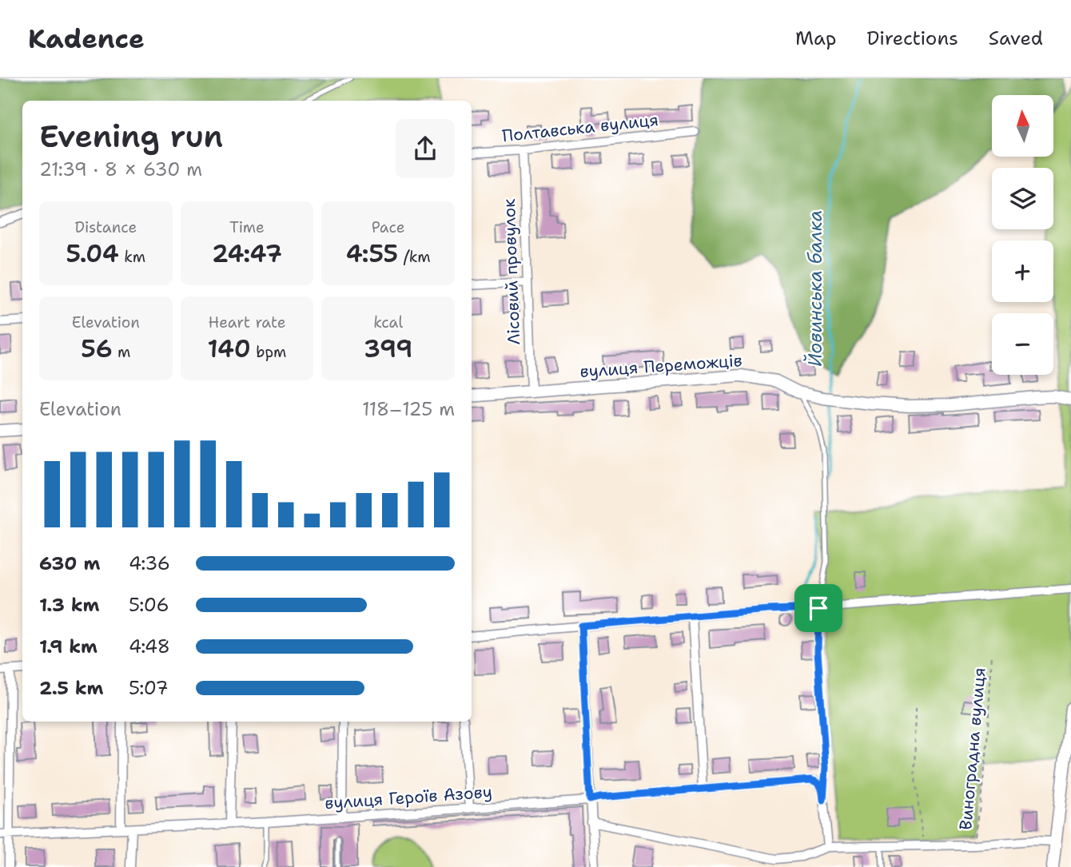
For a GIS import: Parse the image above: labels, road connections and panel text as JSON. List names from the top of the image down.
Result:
{
  "streets": {
    "street": [
      "Полтавська вулиця",
      "Лісовий провулок",
      "вулиця Переможців",
      "вулиця Героїв Азову"
    ],
    "path": ["Виноградна вулиця"]
  },
  "crossings": [
    ["Полтавська вулиця", "Лісовий провулок"],
    ["Лісовий провулок", "вулиця Переможців"]
  ],
  "water": ["Йовинська балка"],
  "north": "top",
  "page": {
    "header": "Kadence",
    "nav": ["Map", "Directions", "Saved"],
    "map_buttons": ["+", "−"],
    "heading": ["Evening run", "21:39 · 8 × 630 m"],
    "stats": [
      ["Distance", "5.04 km"],
      ["Time", "24:47"],
      ["Pace", "4:55 /km"],
      ["Elevation", "56 m"],
      ["Heart rate", "140 bpm"],
      ["kcal", "399"]
    ],
    "chart": ["Elevation", "118–125 m"],
    "list": [
      {
        "name": "630 m",
        "note": "4:36"
      },
      {
        "name": "1.3 km",
        "note": "5:06"
      },
      {
        "name": "1.9 km",
        "note": "4:48"
      },
      {
        "name": "2.5 km",
        "note": "5:07"
      }
    ]
  }
}
